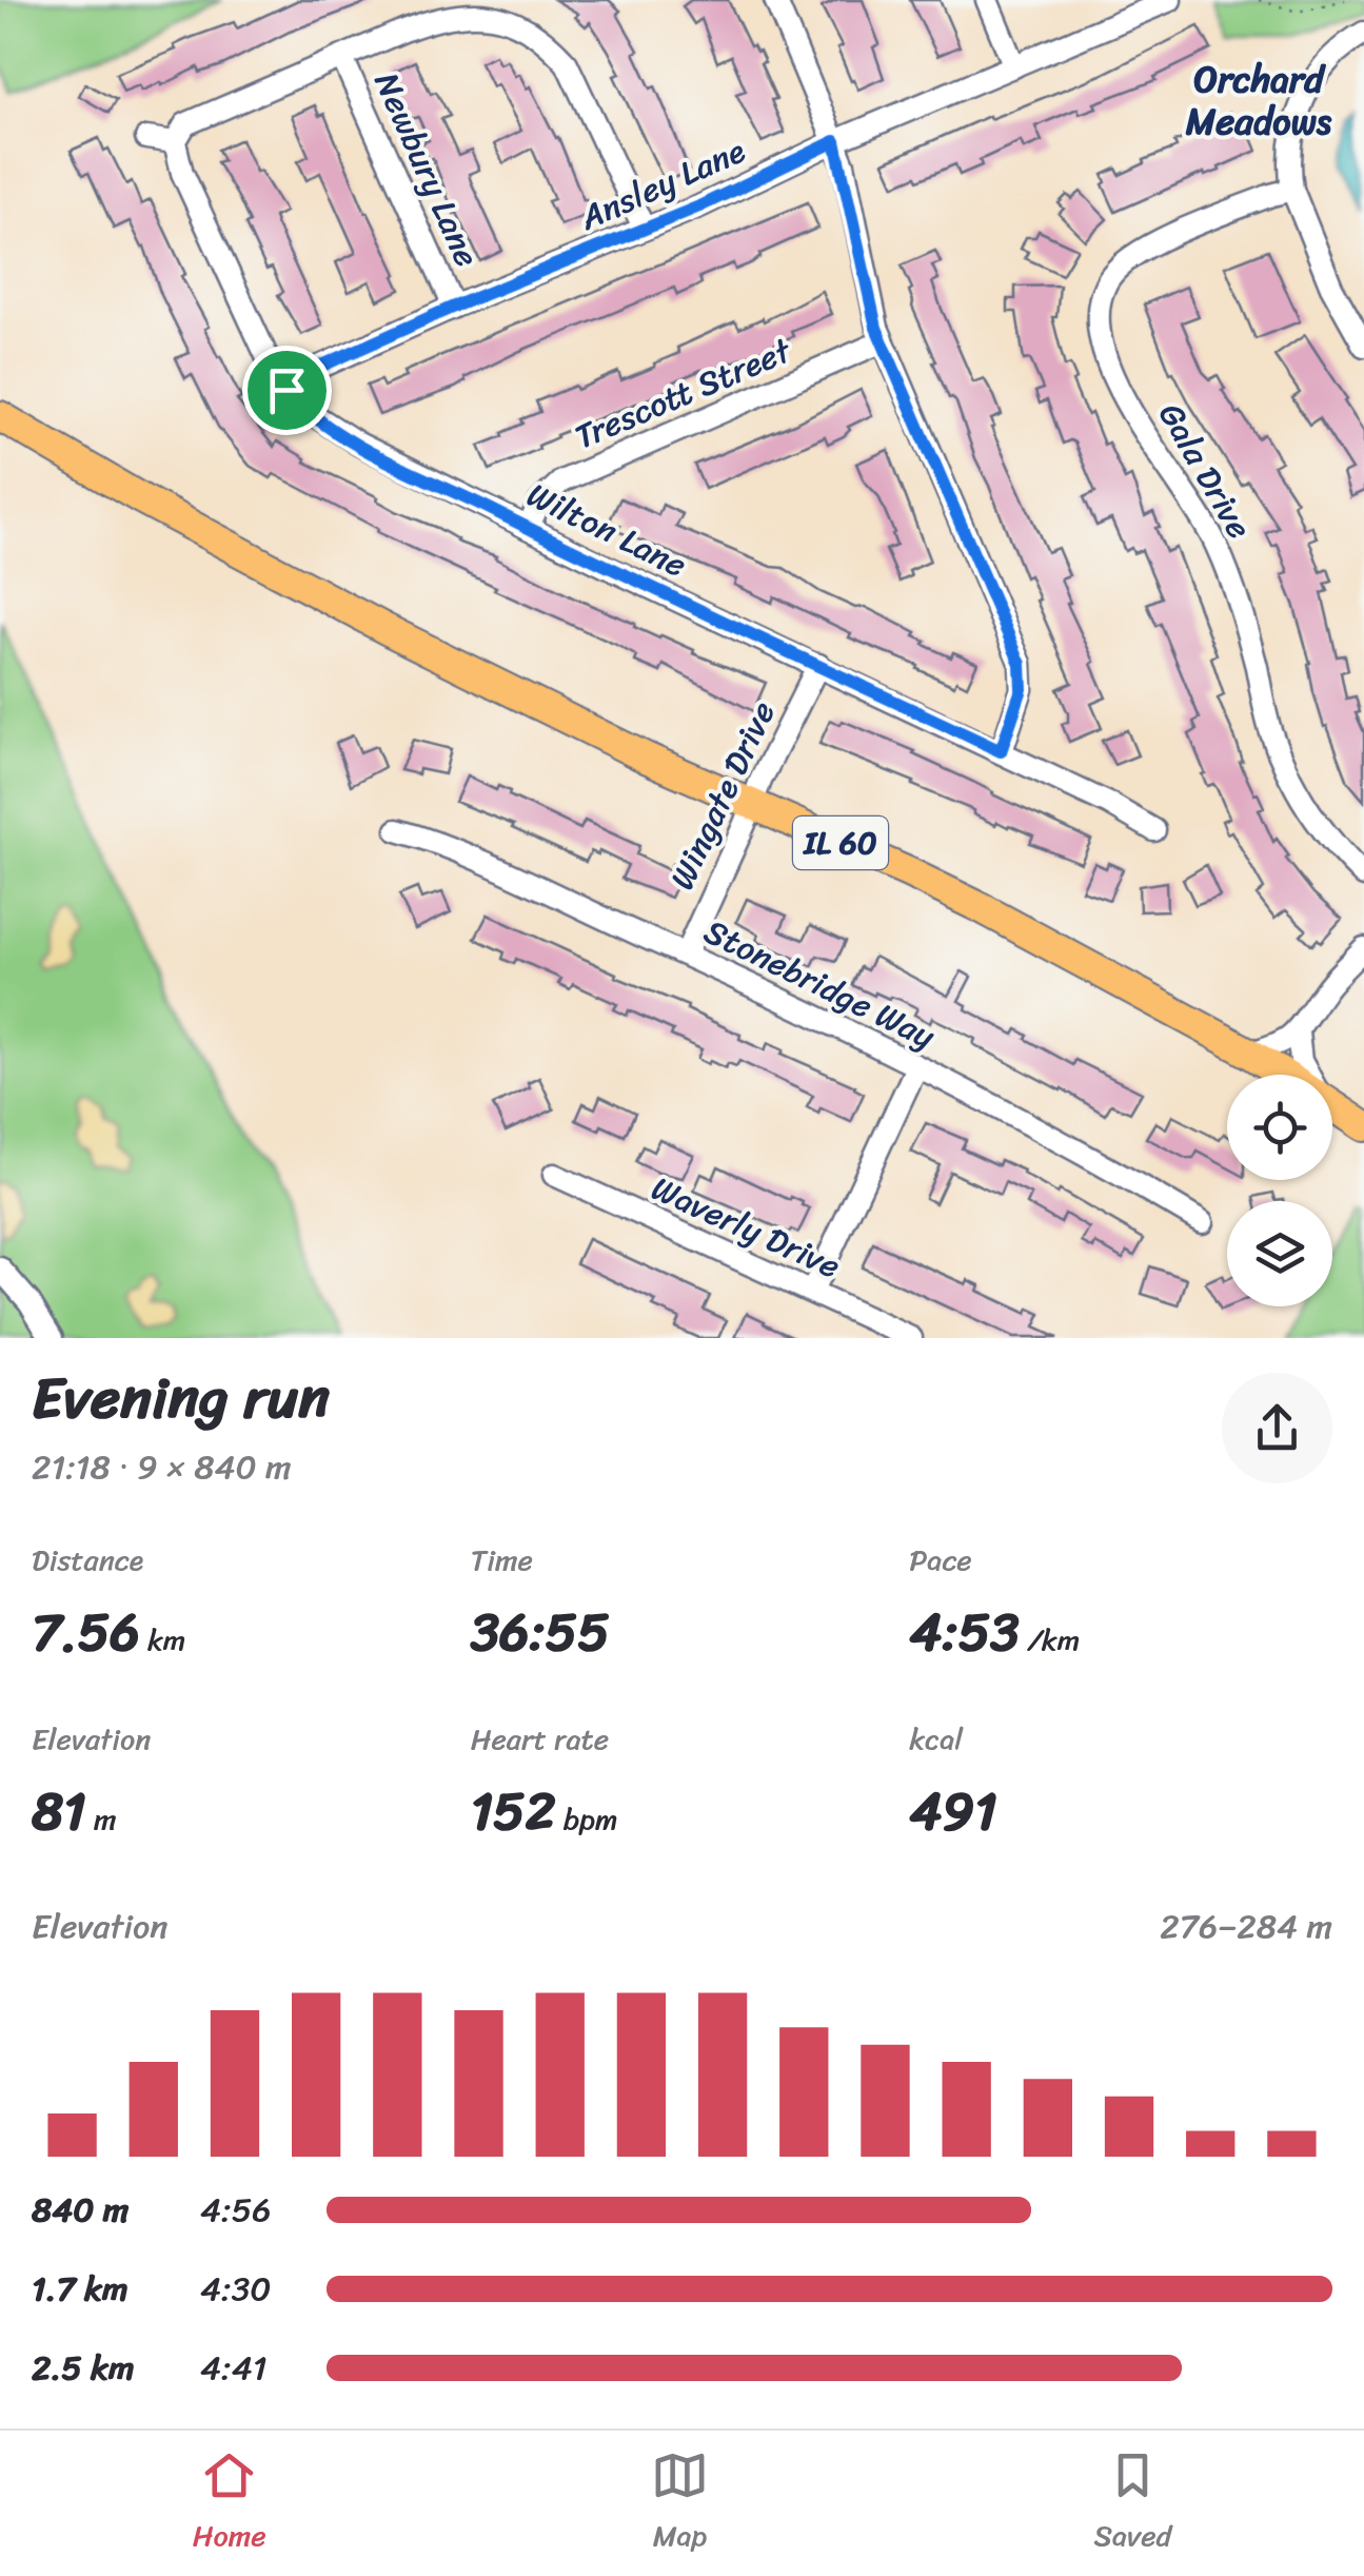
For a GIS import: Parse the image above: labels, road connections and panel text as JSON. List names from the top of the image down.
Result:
{
  "streets": {
    "main road": ["IL 60"],
    "street": [
      "Newbury Lane",
      "Ansley Lane",
      "Trescott Street",
      "Gala Drive",
      "Wilton Lane",
      "Wingate Drive",
      "Stonebridge Way",
      "Waverly Drive"
    ]
  },
  "crossings": [
    ["Newbury Lane", "Ansley Lane"],
    ["Ansley Lane", "Wilton Lane"],
    ["Trescott Street", "Wilton Lane"],
    ["Wilton Lane", "Wingate Drive"],
    ["Wingate Drive", "IL 60"],
    ["Wingate Drive", "Stonebridge Way"]
  ],
  "districts": ["Orchard Meadows"],
  "page": {
    "heading": ["Evening run", "21:18 · 9 × 840 m"],
    "stats": [
      ["Distance", "7.56 km"],
      ["Time", "36:55"],
      ["Pace", "4:53 /km"],
      ["Elevation", "81 m"],
      ["Heart rate", "152 bpm"],
      ["kcal", "491"]
    ],
    "chart": ["Elevation", "276–284 m"],
    "list": [
      {
        "name": "840 m",
        "note": "4:56"
      },
      {
        "name": "1.7 km",
        "note": "4:30"
      },
      {
        "name": "2.5 km",
        "note": "4:41"
      }
    ],
    "tabs": ["Home", "Map", "Saved"]
  }
}
